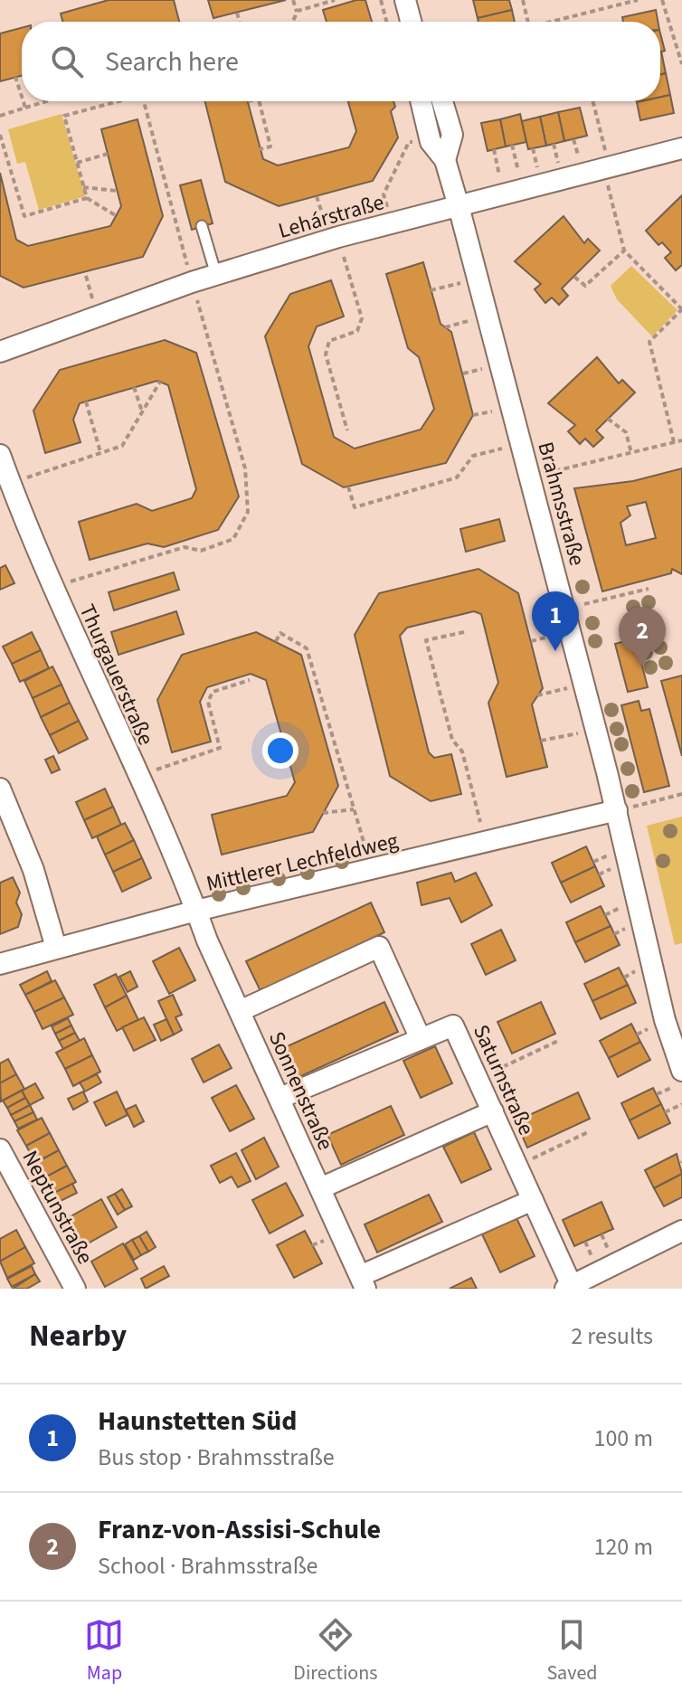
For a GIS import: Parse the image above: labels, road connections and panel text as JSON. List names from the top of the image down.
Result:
{
  "streets": {
    "street": [
      "Lehárstraße",
      "Brahmsstraße",
      "Thurgauerstraße",
      "Mittlerer Lechfeldweg",
      "Saturnstraße",
      "Sonnenstraße",
      "Neptunstraße"
    ]
  },
  "crossings": [
    ["Lehárstraße", "Brahmsstraße"],
    ["Brahmsstraße", "Mittlerer Lechfeldweg"],
    ["Thurgauerstraße", "Mittlerer Lechfeldweg"],
    ["Thurgauerstraße", "Sonnenstraße"],
    ["Mittlerer Lechfeldweg", "Sonnenstraße"],
    ["Saturnstraße", "Sonnenstraße"]
  ],
  "page": {
    "search": "Search here",
    "pins": ["1", "2"],
    "heading": ["Nearby", "2 results"],
    "list": [
      {
        "mark": "1",
        "name": "Haunstetten Süd",
        "note": "Bus stop · Brahmsstraße",
        "value": "100 m"
      },
      {
        "mark": "2",
        "name": "Franz-von-Assisi-Schule",
        "note": "School · Brahmsstraße",
        "value": "120 m"
      }
    ],
    "nav": ["Map", "Directions", "Saved"]
  }
}
